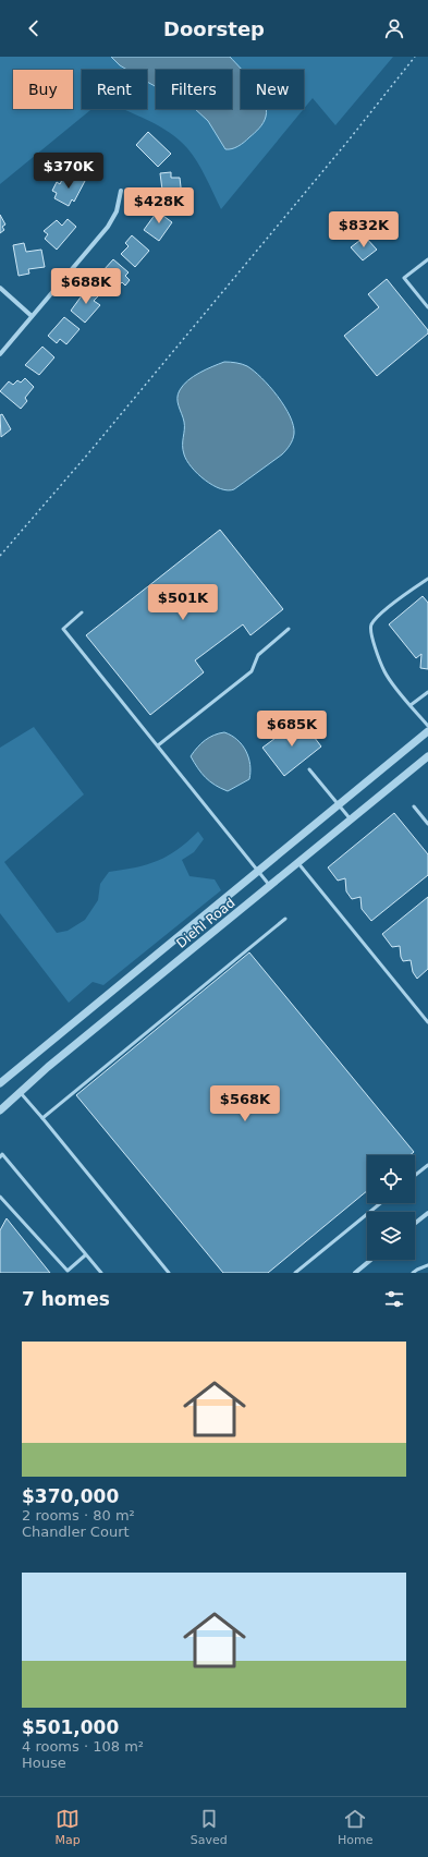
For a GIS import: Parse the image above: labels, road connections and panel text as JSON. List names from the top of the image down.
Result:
{
  "streets": {
    "street": ["Diehl Road"]
  },
  "page": {
    "header": "Doorstep",
    "chip": [
      "Buy",
      "Rent",
      "Filters",
      "New"
    ],
    "price": [
      "$370K",
      "$428K",
      "$832K",
      "$688K",
      "$501K",
      "$685K",
      "$568K"
    ],
    "heading": "7 homes",
    "list": [
      {
        "name": "$370,000",
        "note": "2 rooms · 80 m² · Chandler Court"
      },
      {
        "name": "$501,000",
        "note": "4 rooms · 108 m² · House"
      }
    ],
    "tabs": ["Map", "Saved", "Home"]
  }
}
